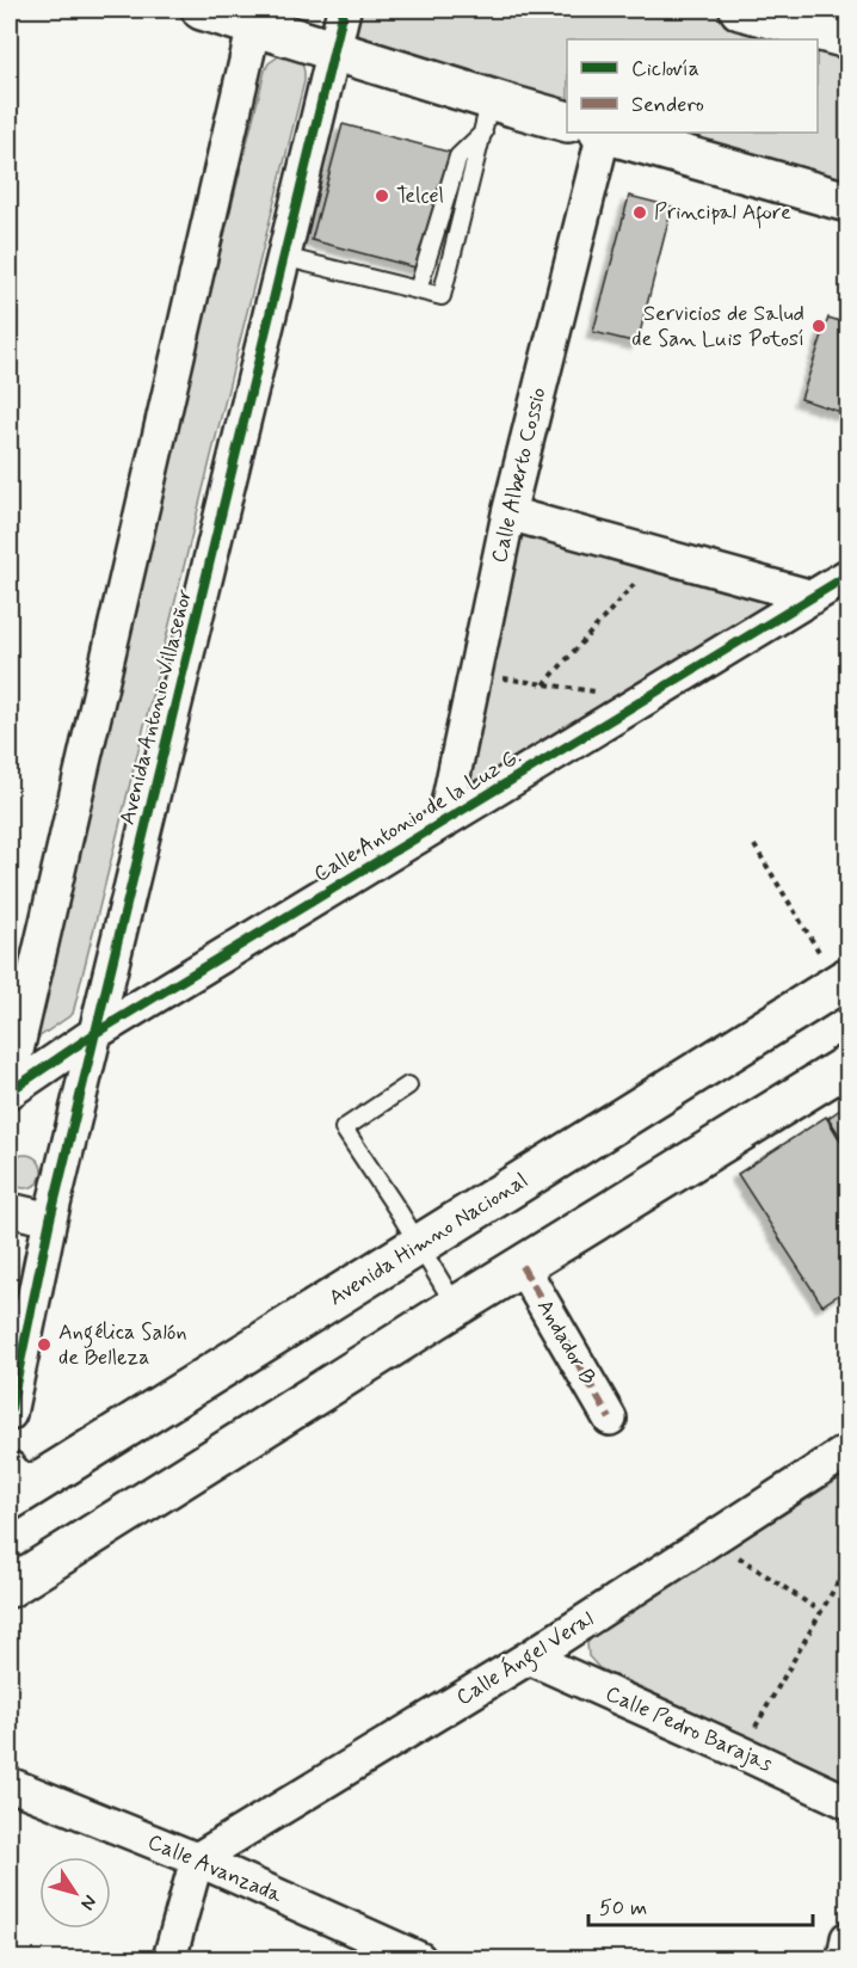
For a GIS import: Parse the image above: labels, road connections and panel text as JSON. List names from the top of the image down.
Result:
{
  "streets": {
    "main road": ["Avenida Himno Nacional"],
    "street": [
      "Calle Alberto Cossio",
      "Avenida Antonio Villaseñor",
      "Calle Antonio de la Luz G.",
      "Andador B",
      "Calle Ángel Veral",
      "Calle Pedro Barajas",
      "Calle Avanzada"
    ]
  },
  "crossings": [
    ["Calle Alberto Cossio", "Calle Antonio de la Luz G."],
    ["Avenida Antonio Villaseñor", "Calle Antonio de la Luz G."],
    ["Calle Ángel Veral", "Calle Pedro Barajas"],
    ["Calle Ángel Veral", "Calle Avanzada"]
  ],
  "places": [
    "Telcel",
    "Principal Afore",
    "Servicios de Salud de San Luis Potosí",
    "Angélica Salón de Belleza"
  ],
  "legend": ["Ciclovía", "Sendero"],
  "scale_bar": "50 m",
  "north": "bottom right"
}
